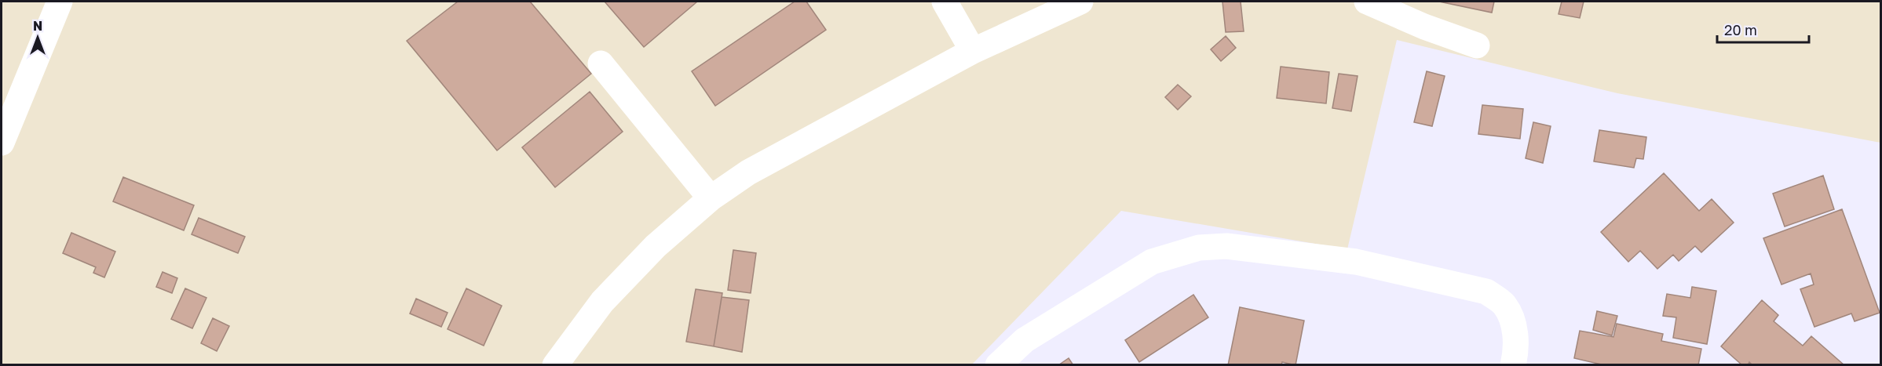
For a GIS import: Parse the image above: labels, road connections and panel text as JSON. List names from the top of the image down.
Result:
{
  "scale_bar": "20 m",
  "north": "top"
}
